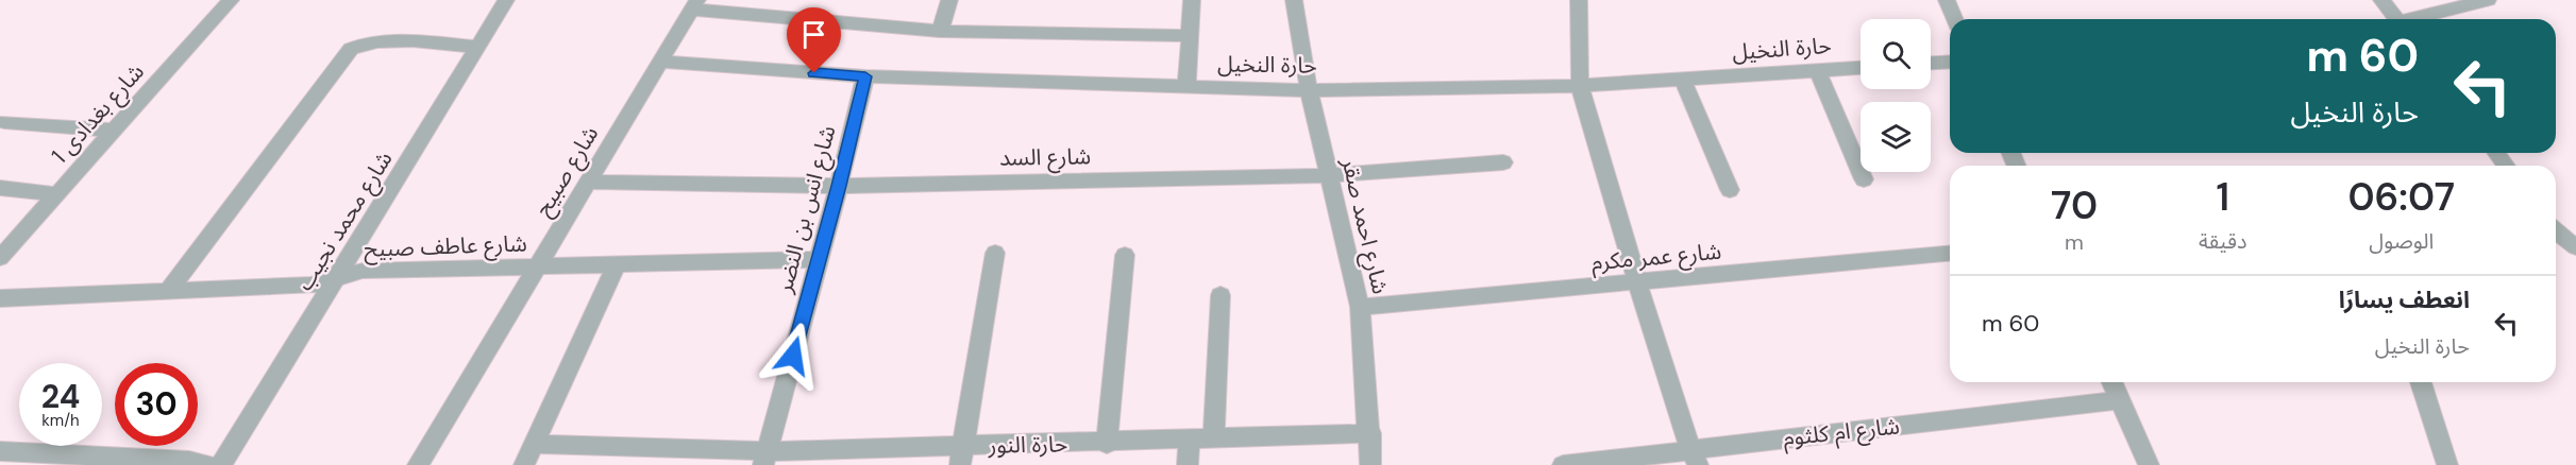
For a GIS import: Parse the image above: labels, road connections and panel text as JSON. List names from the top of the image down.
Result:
{
  "streets": {
    "street": [
      "حارة النخيل",
      "شارع بغدادى 1",
      "شارع السد",
      "شارع صبيح",
      "شارع انس بن النضر",
      "شارع محمد نجيب",
      "شارع احمد صقر",
      "شارع عاطف صبيح",
      "شارع عمر مكرم",
      "شارع ام كلثوم",
      "حارة النور"
    ]
  },
  "crossings": [
    ["حارة النخيل", "شارع صبيح"],
    ["حارة النخيل", "شارع انس بن النضر"],
    ["حارة النخيل", "شارع احمد صقر"],
    ["شارع السد", "شارع صبيح"],
    ["شارع السد", "شارع انس بن النضر"],
    ["شارع السد", "شارع احمد صقر"],
    ["شارع صبيح", "شارع عاطف صبيح"],
    ["شارع انس بن النضر", "شارع عاطف صبيح"],
    ["شارع انس بن النضر", "حارة النور"],
    ["شارع محمد نجيب", "شارع عاطف صبيح"],
    ["شارع احمد صقر", "شارع عمر مكرم"],
    ["شارع احمد صقر", "حارة النور"]
  ],
  "page": {
    "turn": ["60 m", "حارة النخيل"],
    "eta": [
      "06:07",
      "الوصول",
      "1",
      "دقيقة",
      "70",
      "m"
    ],
    "list": [
      {
        "name": "انعطف يسارًا",
        "note": "حارة النخيل",
        "value": "60 m"
      }
    ],
    "speed": "24 km/h",
    "limit": "30"
  }
}
